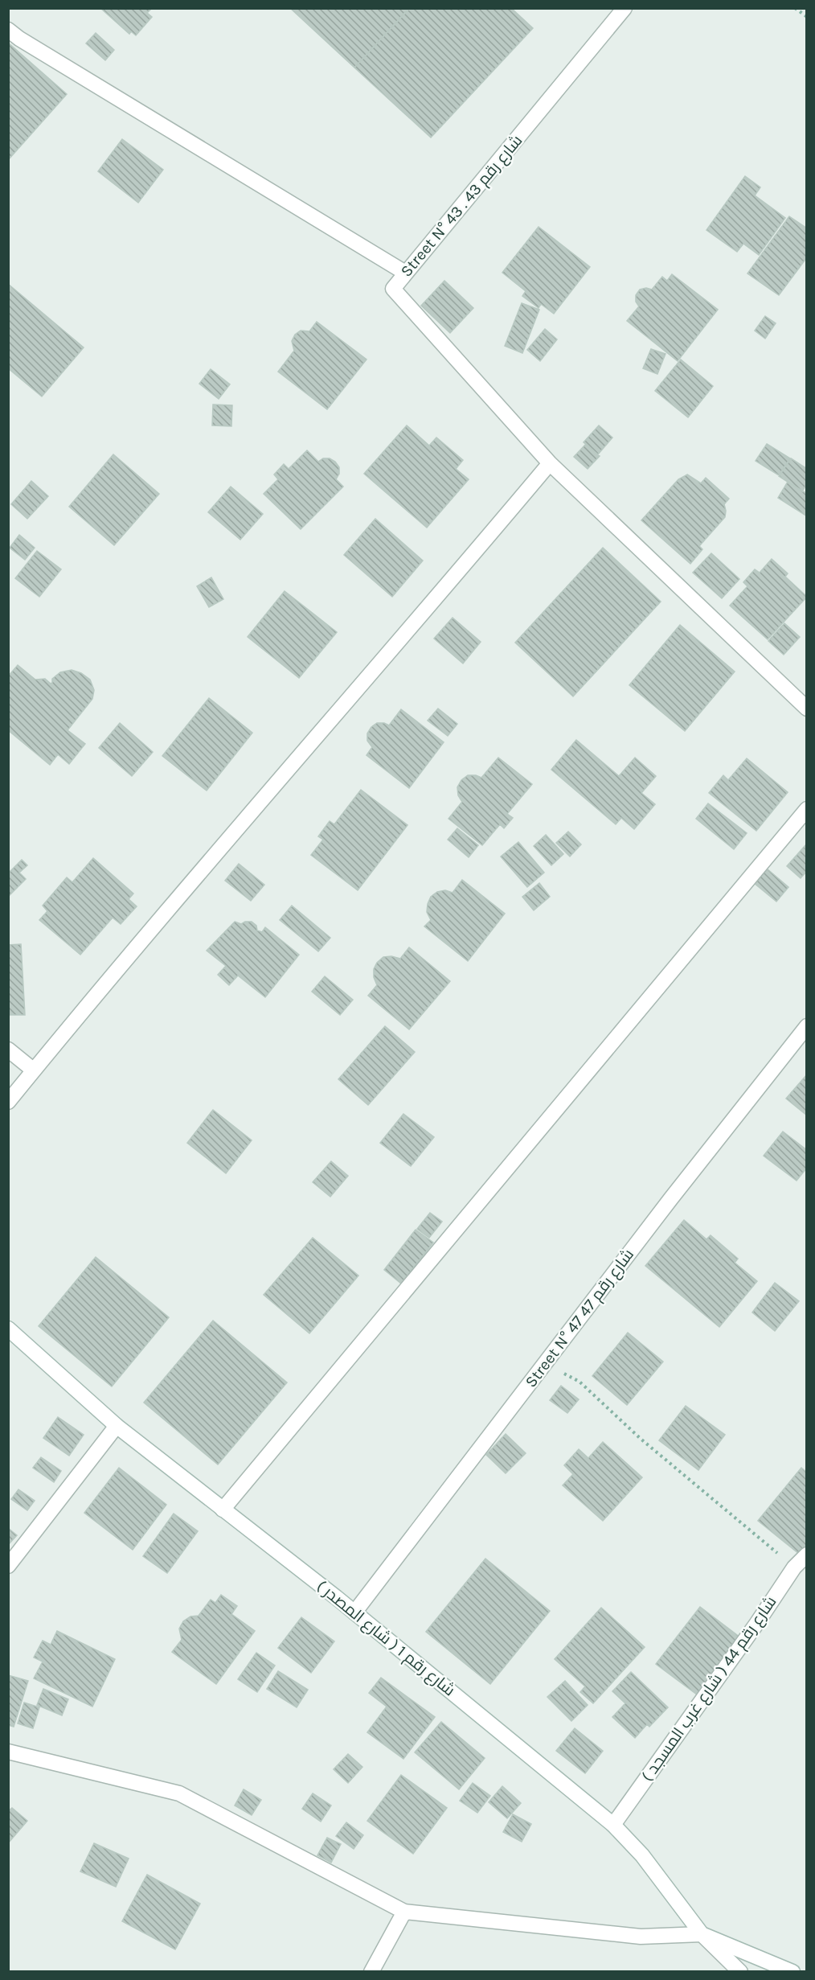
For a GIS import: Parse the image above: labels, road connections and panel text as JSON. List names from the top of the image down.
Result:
{
  "streets": {
    "street": [
      "Street N° 43 . شارع رقم 43",
      "Street N° 47 شارع رقم 47",
      "شارع رقم 1 ( شارع المصدر )",
      "شارع رقم 44 ( شارع غرب المسجد )"
    ]
  },
  "crossings": [
    ["Street N° 47 شارع رقم 47", "شارع رقم 1 ( شارع المصدر )"],
    ["شارع رقم 1 ( شارع المصدر )", "شارع رقم 44 ( شارع غرب المسجد )"]
  ]
}
